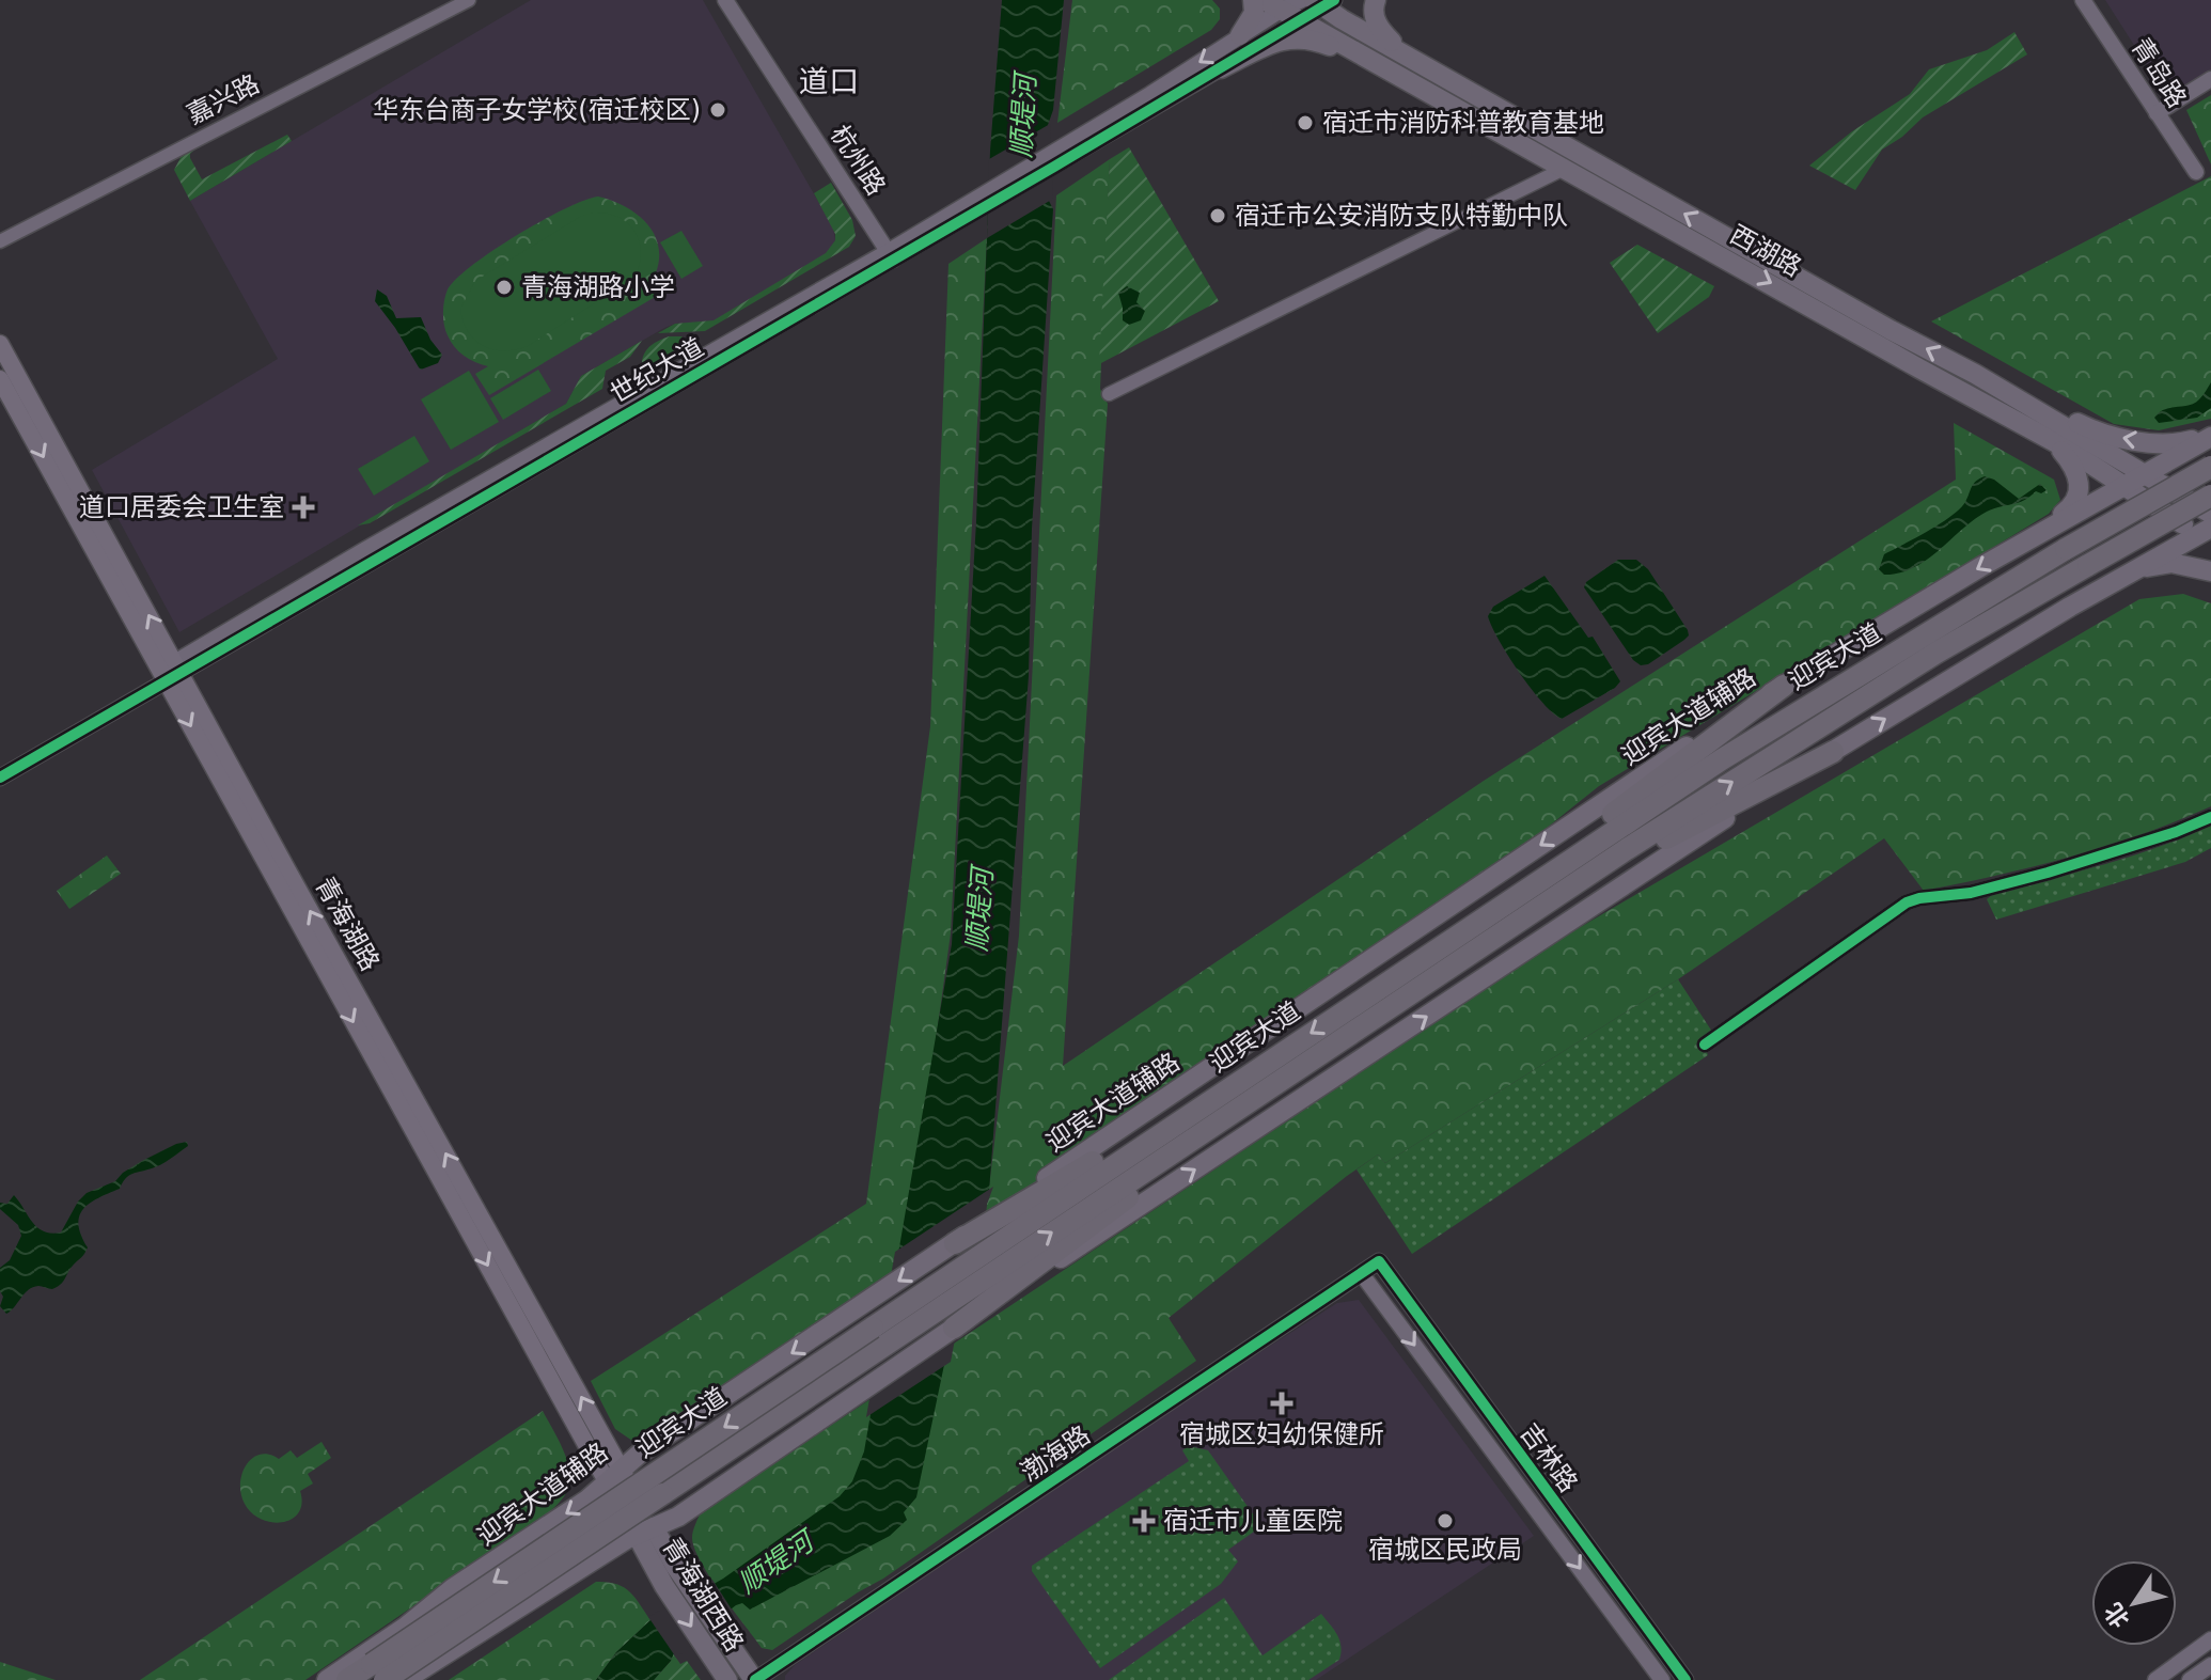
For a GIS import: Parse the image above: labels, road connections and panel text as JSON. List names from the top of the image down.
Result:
{
  "streets": {
    "highway": ["迎宾大道"],
    "main road": [
      "西湖路",
      "迎宾大道辅路",
      "青海湖路",
      "青海湖西路"
    ],
    "street": [
      "青岛路",
      "嘉兴路",
      "杭州路",
      "世纪大道",
      "渤海路",
      "吉林路"
    ]
  },
  "crossings": [
    ["杭州路", "世纪大道"],
    ["西湖路", "世纪大道"],
    ["西湖路", "迎宾大道辅路"],
    ["世纪大道", "青海湖路"],
    ["迎宾大道辅路", "青海湖路"],
    ["青海湖路", "青海湖西路"],
    ["渤海路", "吉林路"],
    ["渤海路", "青海湖西路"]
  ],
  "districts": ["道口"],
  "water": ["顺堤河"],
  "places": {
    "other": [
      "华东台商子女学校(宿迁校区)",
      "宿迁市消防科普教育基地",
      "宿迁市公安消防支队特勤中队",
      "青海湖路小学",
      "宿城区民政局"
    ],
    "health": ["道口居委会卫生室", "宿城区妇幼保健所", "宿迁市儿童医院"]
  },
  "north": "bottom left"
}
